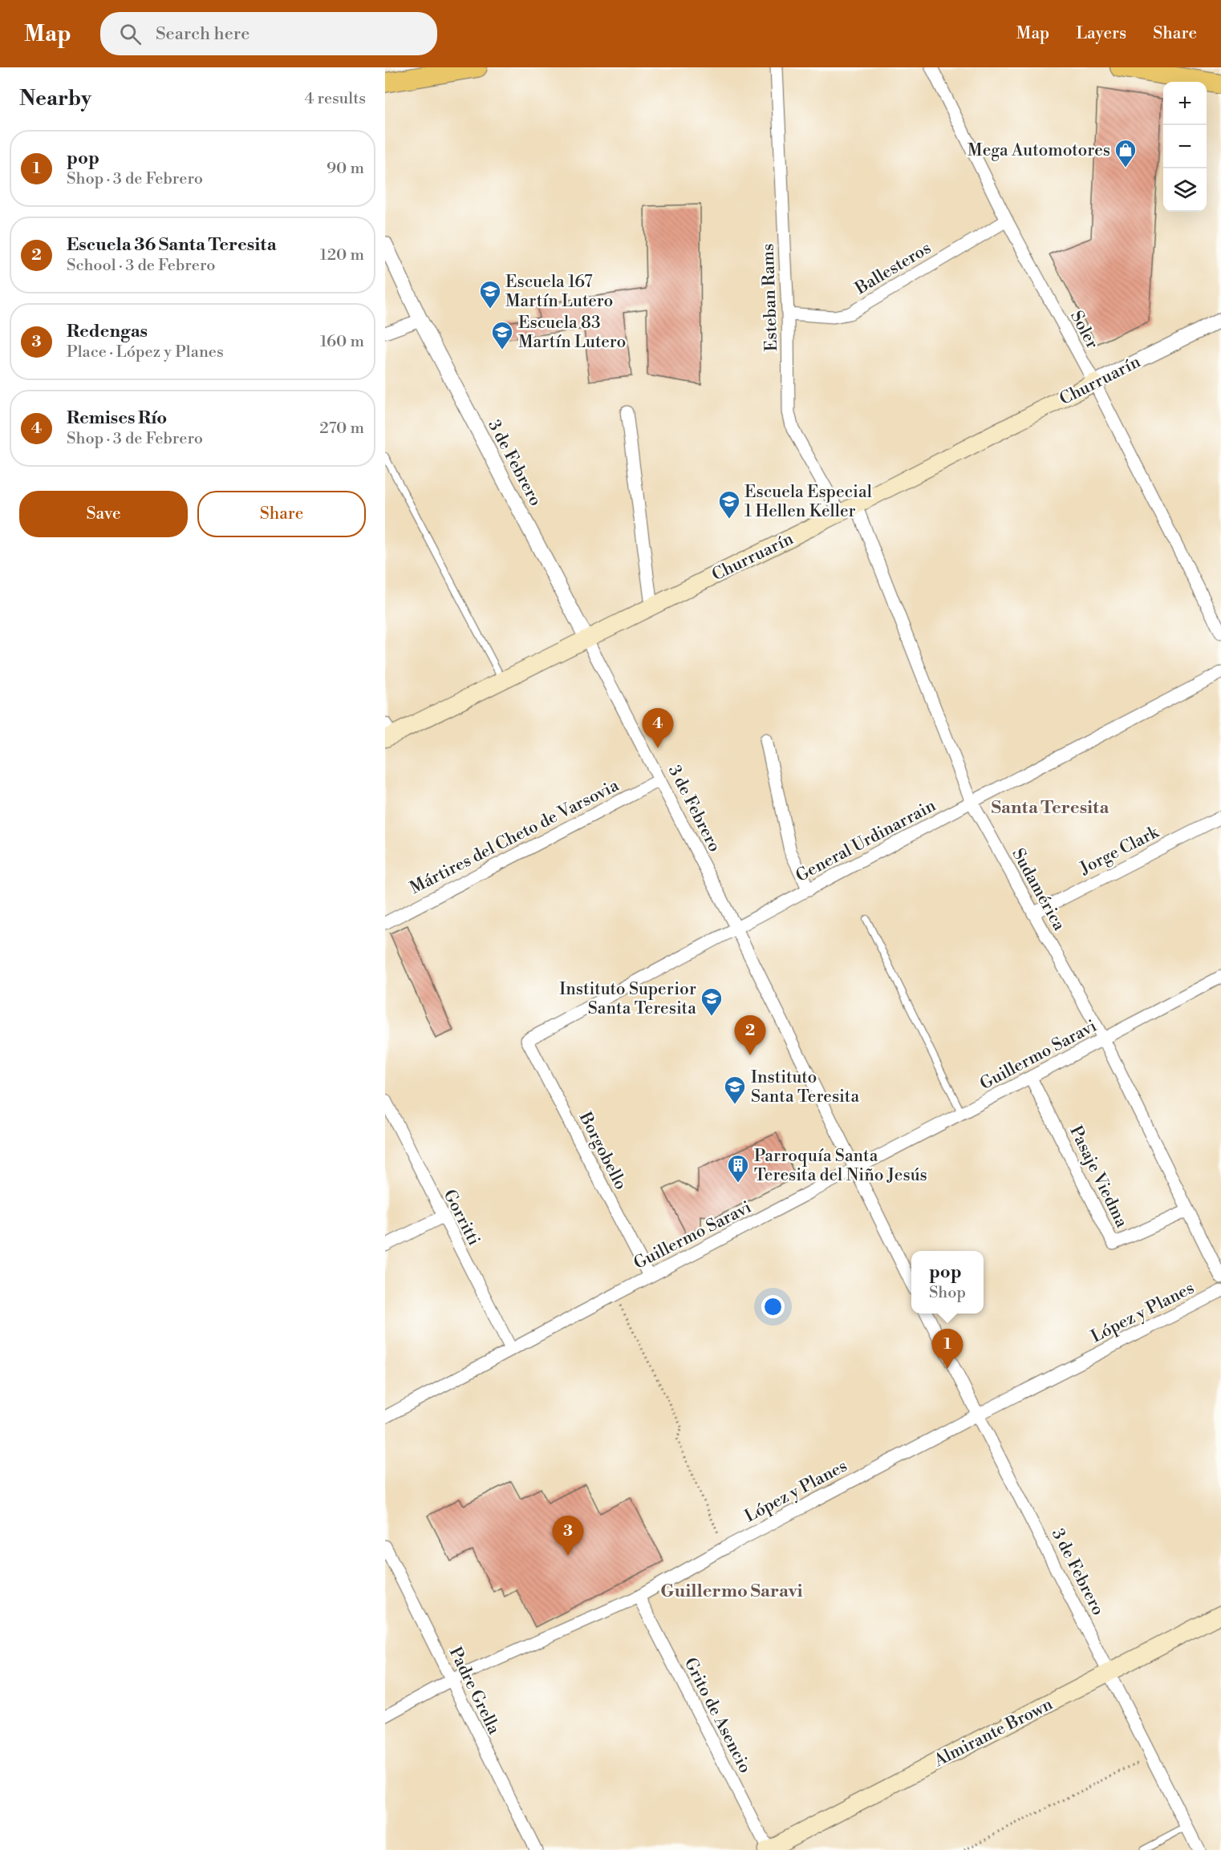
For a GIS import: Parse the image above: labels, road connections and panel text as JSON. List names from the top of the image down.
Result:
{
  "streets": {
    "main road": ["Churruarín", "Almirante Brown"],
    "street": [
      "Ballesteros",
      "Esteban Rams",
      "Soler",
      "3 de Febrero",
      "Mártires del Cheto de Varsovia",
      "General Urdinarrain",
      "Jorge Clark",
      "Sudamérica",
      "Guillermo Saravi",
      "Borgobello",
      "Pasaje Viedma",
      "Gorritti",
      "López y Planes",
      "Padre Grella",
      "Grito de Asencio"
    ]
  },
  "crossings": [
    ["Ballesteros", "Esteban Rams"],
    ["Ballesteros", "Soler"],
    ["Esteban Rams", "Churruarín"],
    ["Soler", "Churruarín"],
    ["Churruarín", "3 de Febrero"],
    ["Churruarín", "Sudamérica"],
    ["3 de Febrero", "Mártires del Cheto de Varsovia"],
    ["3 de Febrero", "General Urdinarrain"],
    ["3 de Febrero", "Guillermo Saravi"],
    ["3 de Febrero", "López y Planes"],
    ["3 de Febrero", "Almirante Brown"],
    ["General Urdinarrain", "Sudamérica"],
    ["General Urdinarrain", "Borgobello"],
    ["Jorge Clark", "Sudamérica"],
    ["Sudamérica", "Guillermo Saravi"],
    ["Sudamérica", "Pasaje Viedma"],
    ["Guillermo Saravi", "Borgobello"],
    ["Guillermo Saravi", "Pasaje Viedma"],
    ["Guillermo Saravi", "Gorritti"],
    ["López y Planes", "Padre Grella"],
    ["López y Planes", "Grito de Asencio"],
    ["Grito de Asencio", "Almirante Brown"]
  ],
  "districts": ["Santa Teresita", "Guillermo Saravi"],
  "places": {
    "shop": ["Mega Automotores"],
    "school or university": [
      "Escuela 167 Martín Lutero",
      "Escuela 83 Martín Lutero",
      "Escuela Especial 1 Hellen Keller",
      "Instituto Superior Santa Teresita",
      "Instituto Santa Teresita"
    ],
    "building": ["Parroquía Santa Teresita del Niño Jesús"]
  },
  "page": {
    "header": "Map",
    "search": "Search here",
    "nav": ["Map", "Layers", "Share"],
    "heading": ["Nearby", "4 results"],
    "map_buttons": ["+", "−"],
    "list": [
      {
        "mark": "1",
        "name": "pop",
        "note": "Shop · 3 de Febrero",
        "value": "90 m"
      },
      {
        "mark": "2",
        "name": "Escuela 36 Santa Teresita",
        "note": "School · 3 de Febrero",
        "value": "120 m"
      },
      {
        "mark": "3",
        "name": "Redengas",
        "note": "Place · López y Planes",
        "value": "160 m"
      },
      {
        "mark": "4",
        "name": "Remises Río",
        "note": "Shop · 3 de Febrero",
        "value": "270 m"
      }
    ],
    "buttons": ["Save", "Share"],
    "pins": [
      "4",
      "2",
      "1",
      "3"
    ],
    "popup": ["pop", "Shop"]
  }
}
